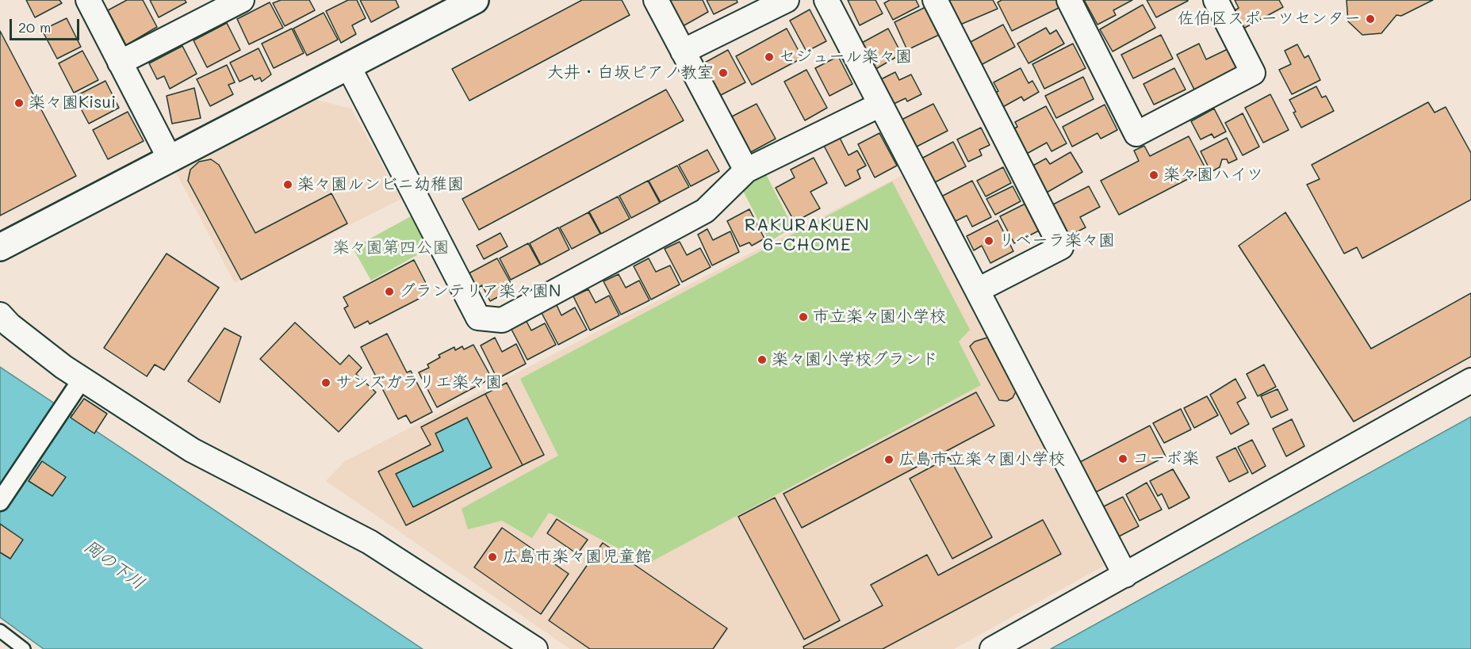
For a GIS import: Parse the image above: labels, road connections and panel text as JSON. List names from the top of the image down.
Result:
{
  "districts": ["RAKURAKUEN 6-CHOME"],
  "water": ["岡の下川"],
  "parks": ["楽々園第四公園"],
  "places": [
    "佐伯区スポーツセンター",
    "セジュール楽々園",
    "大井・白坂ピアノ教室",
    "楽々園Kisui",
    "楽々園ハイツ",
    "楽々園ルンビニ幼稚園",
    "リベーラ楽々園",
    "グランテリア楽々園N",
    "市立楽々園小学校",
    "楽々園小学校グランド",
    "サンズガラリエ楽々園",
    "コーポ楽",
    "広島市立楽々園小学校",
    "広島市楽々園児童館"
  ],
  "scale_bar": "20 m"
}
